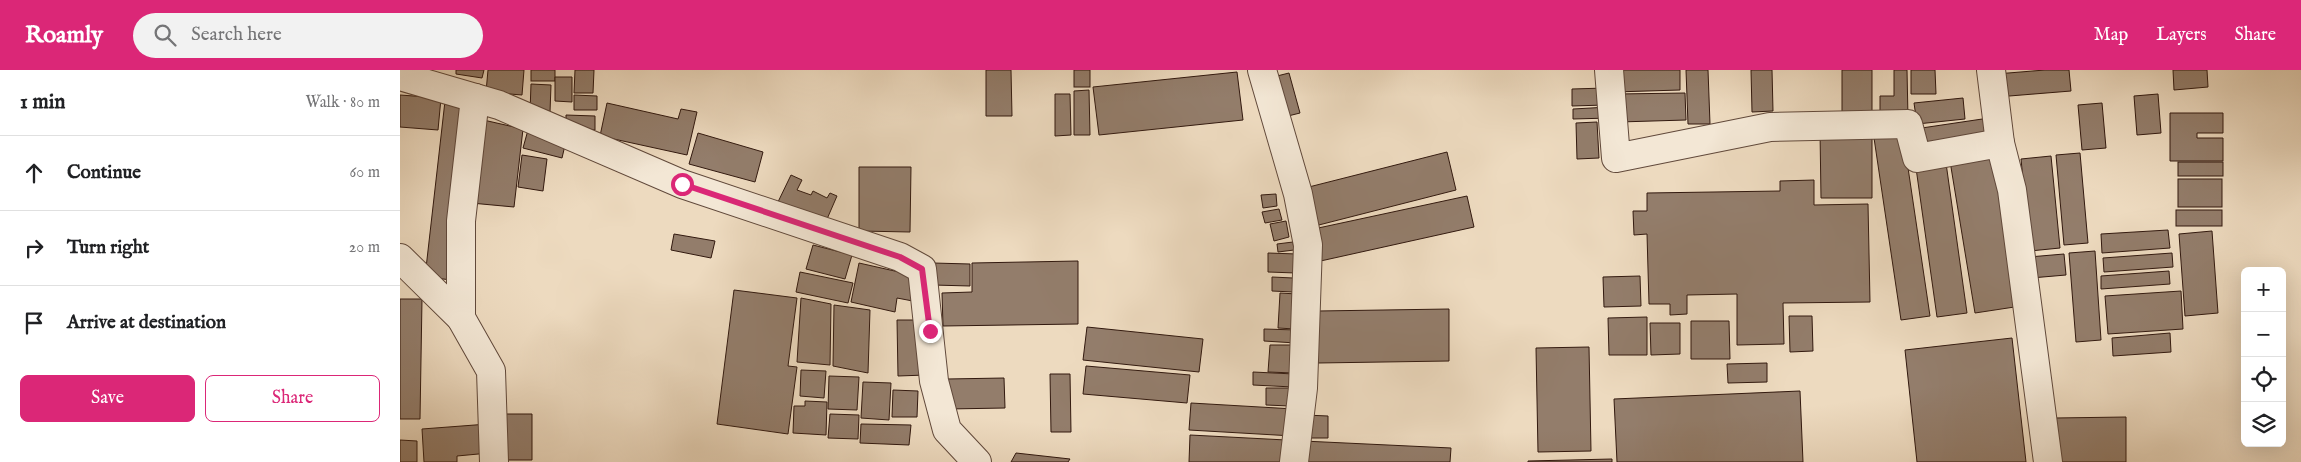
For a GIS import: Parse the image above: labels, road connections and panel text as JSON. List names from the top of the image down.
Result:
{
  "page": {
    "header": "Roamly",
    "search": "Search here",
    "nav": ["Map", "Layers", "Share"],
    "heading": ["1 min", "Walk · 80 m"],
    "list": [
      ["Continue", "60 m"],
      ["Turn right", "20 m"],
      "Arrive at destination"
    ],
    "map_buttons": ["+", "−"],
    "buttons": ["Save", "Share"]
  }
}
